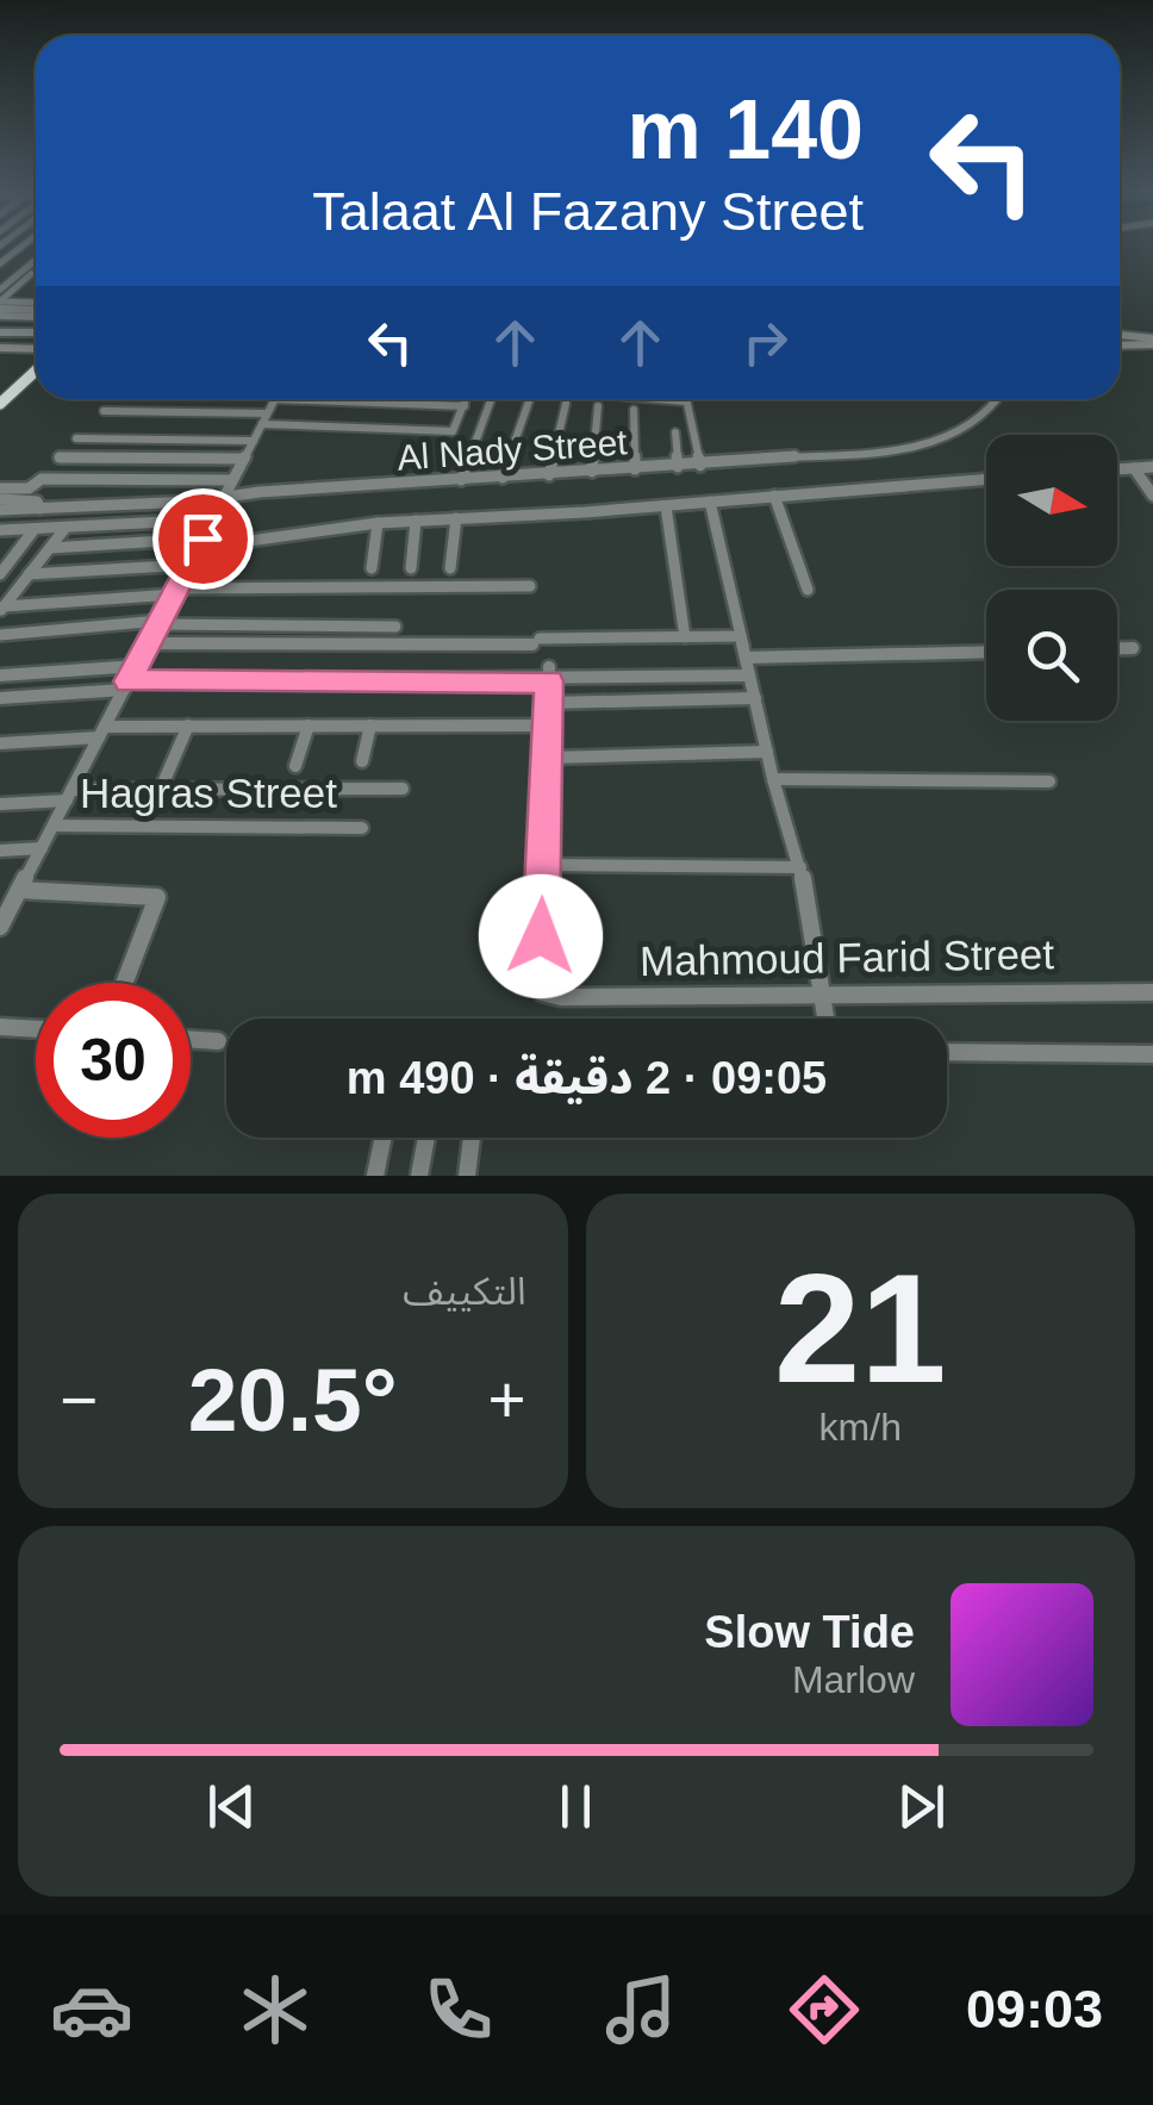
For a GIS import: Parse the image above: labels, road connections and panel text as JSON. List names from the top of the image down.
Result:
{
  "streets": {
    "street": ["Al Nady Street", "Hagras Street", "Mahmoud Farid Street"]
  },
  "north": "right",
  "page": {
    "turn": ["140 m", "Talaat Al Fazany Street"],
    "limit": "30",
    "trip": "09:05 · 2 دقيقة · 490 m",
    "tile": [
      ["21", "km/h"],
      "التكييف"
    ],
    "heat": ["−", "20.5°", "+"],
    "song": ["Slow Tide", "Marlow"],
    "tabs": "09:03"
  }
}
